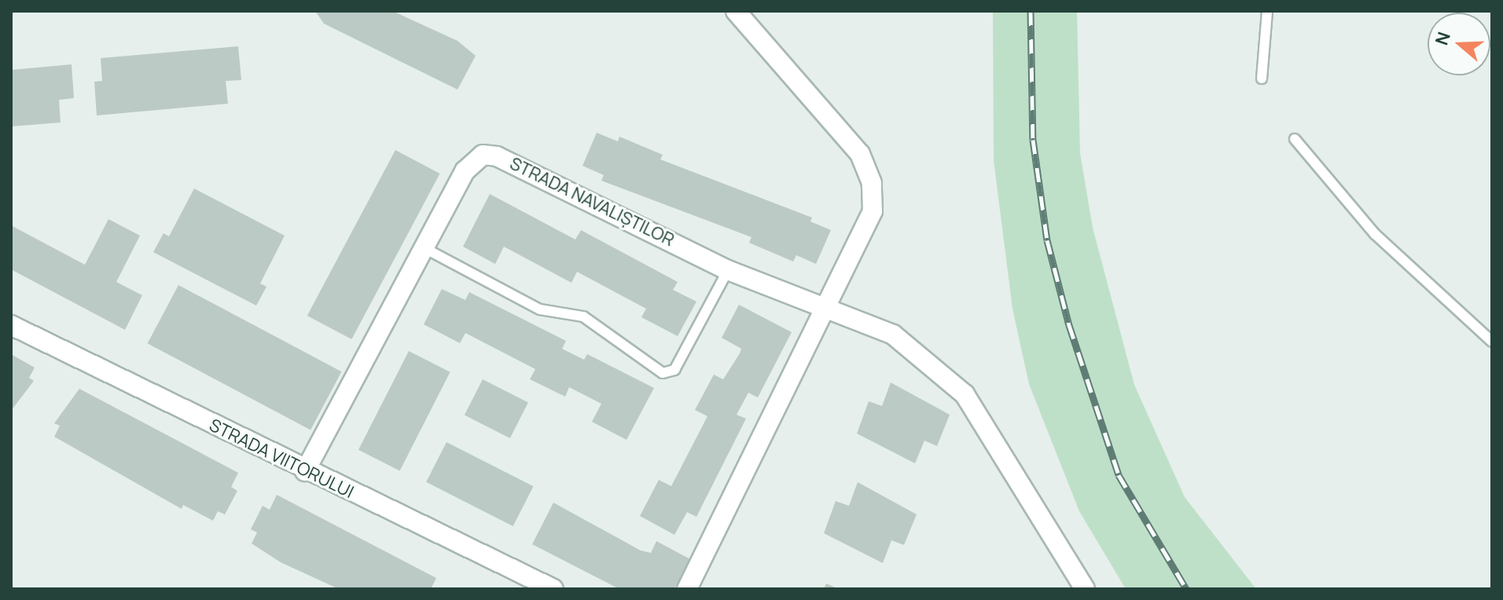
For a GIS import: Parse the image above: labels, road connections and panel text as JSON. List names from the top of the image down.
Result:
{
  "streets": {
    "street": ["STRADA NAVALIȘTILOR", "STRADA VIITORULUI"]
  },
  "crossings": [
    ["STRADA NAVALIȘTILOR", "STRADA VIITORULUI"]
  ],
  "north": "left"
}
